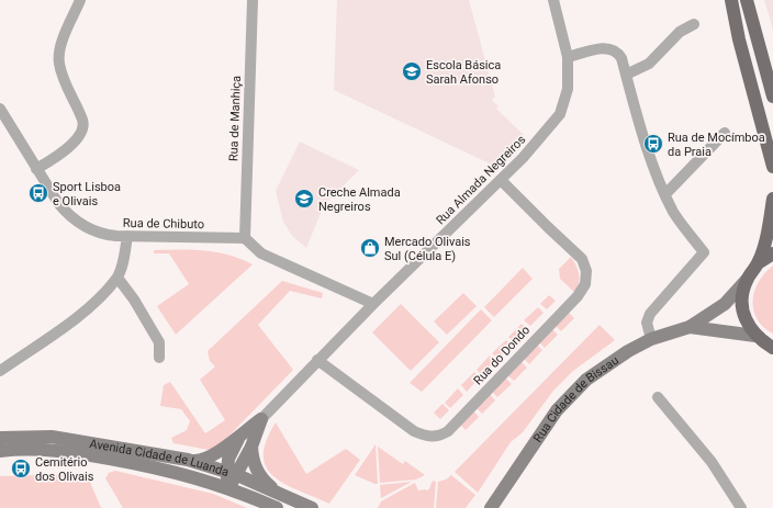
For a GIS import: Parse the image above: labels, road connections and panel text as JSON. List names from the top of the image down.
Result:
{
  "streets": {
    "main road": ["Rua Cidade de Bissau", "Avenida Cidade de Luanda"],
    "street": [
      "Rua de Manhiça",
      "Rua Almada Negreiros",
      "Rua de Chibuto",
      "Rua do Dondo"
    ]
  },
  "crossings": [
    ["Rua de Manhiça", "Rua de Chibuto"],
    ["Rua Almada Negreiros", "Rua do Dondo"]
  ],
  "places": {
    "school or university": ["Escola Básica Sarah Afonso", "Creche Almada Negreiros"],
    "bus stop": ["Rua de Mocímboa da Praia", "Sport Lisboa e Olivais", "Cemitério dos Olivais"],
    "shop": ["Mercado Olivais Sul (Célula E)"]
  }
}
